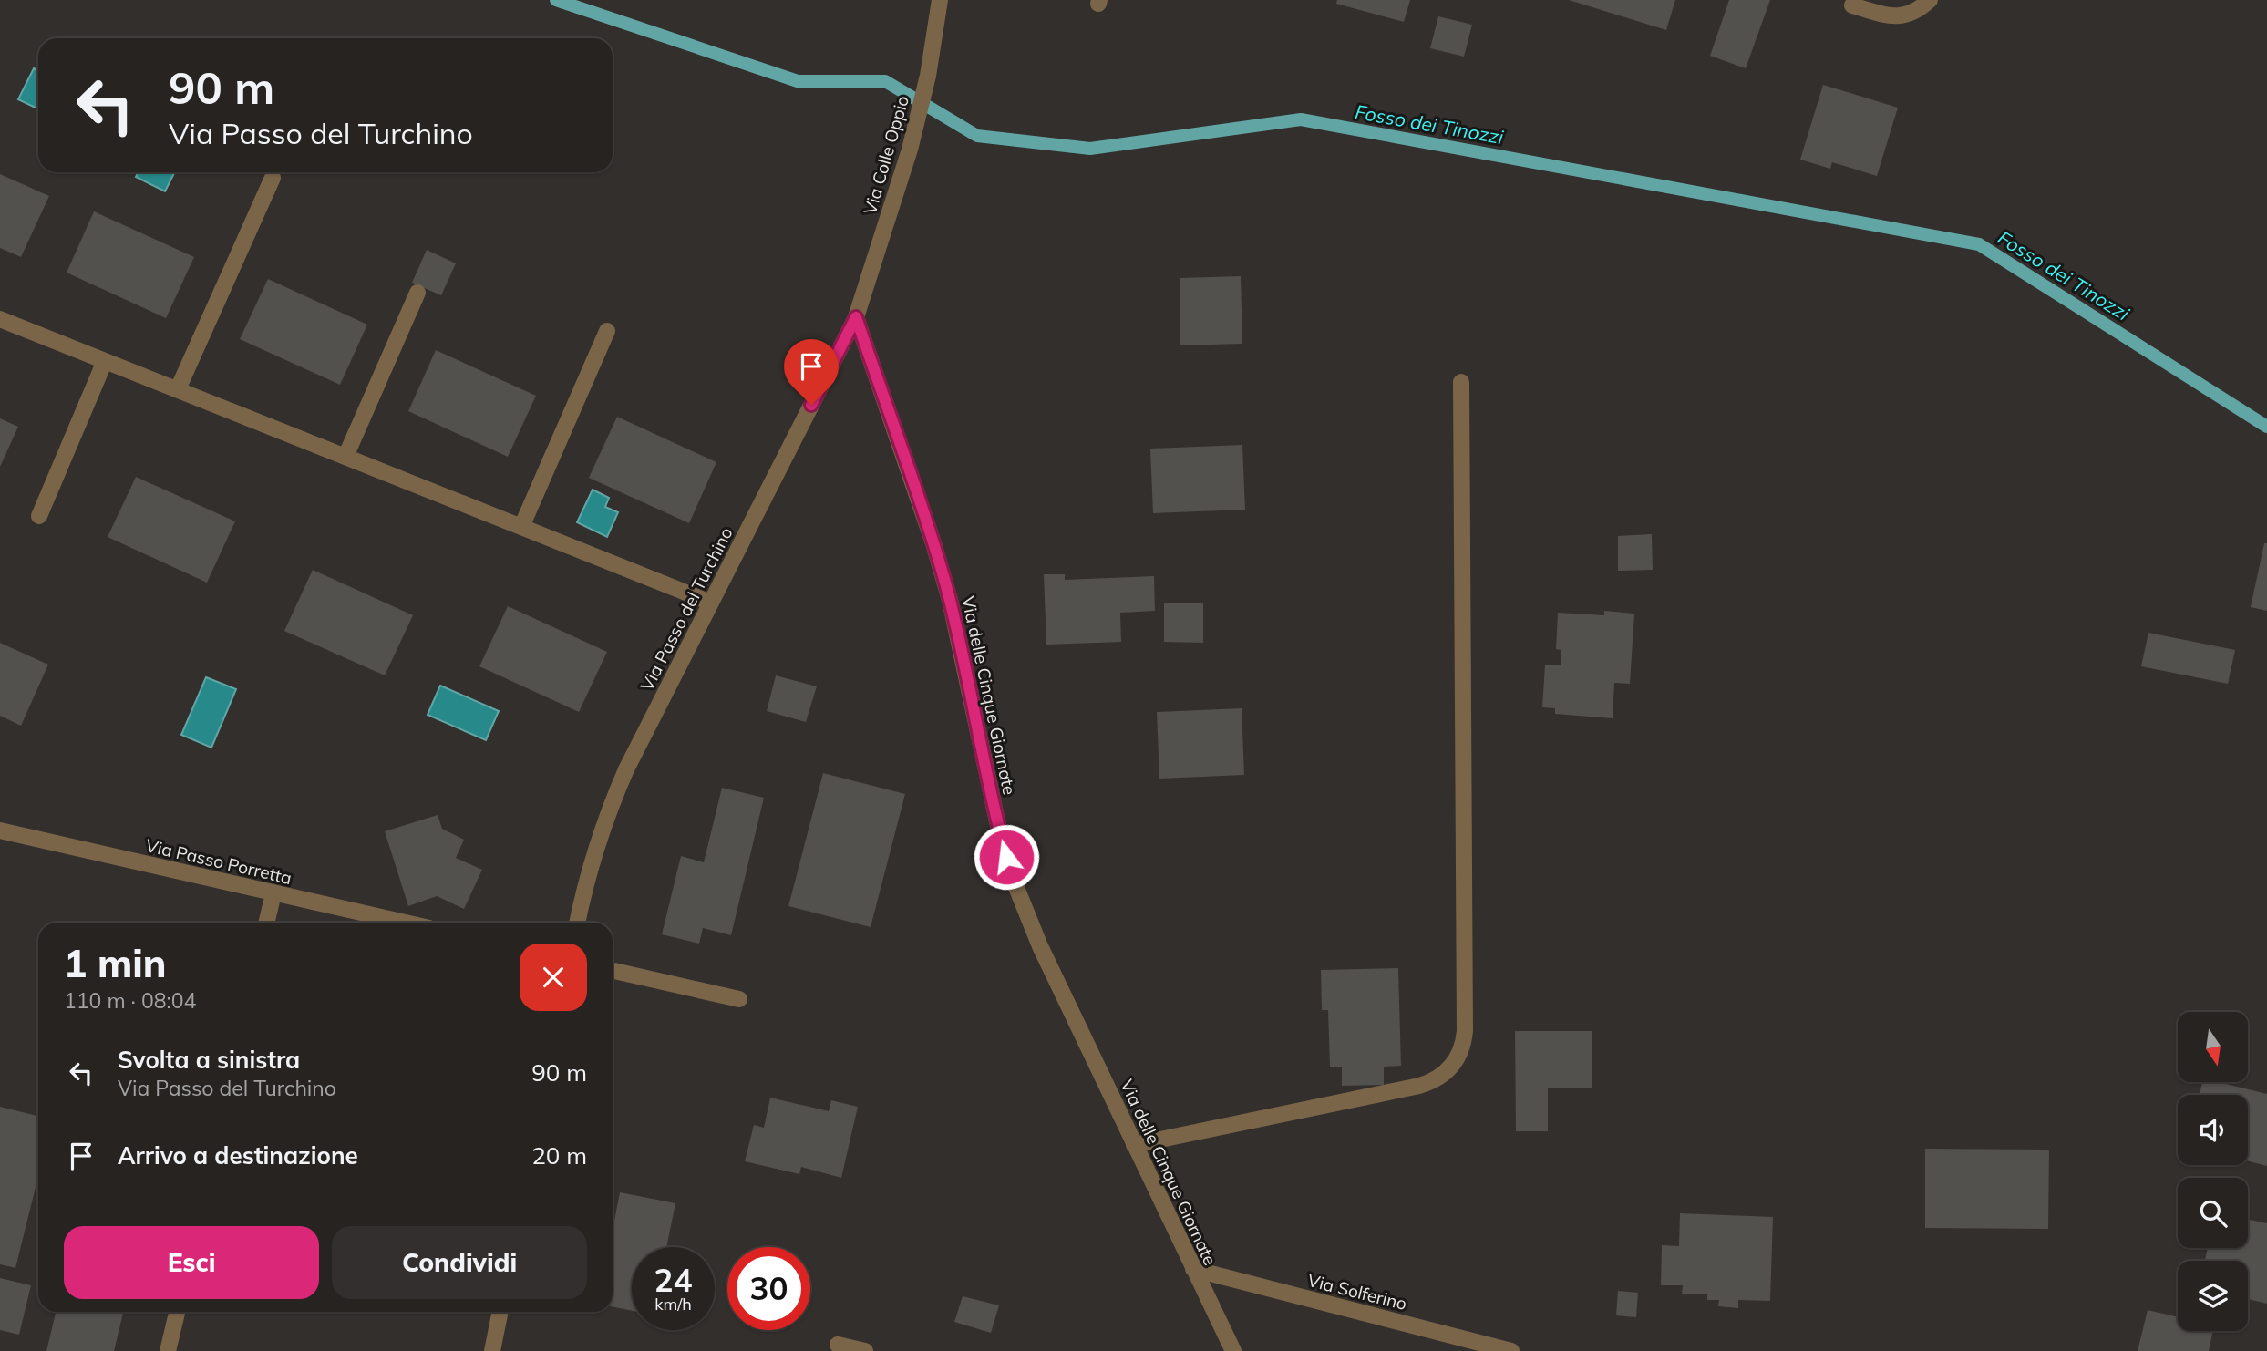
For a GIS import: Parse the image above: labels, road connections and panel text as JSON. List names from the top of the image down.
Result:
{
  "streets": {
    "street": [
      "Via Colle Oppio",
      "Via Passo del Turchino",
      "Via delle Cinque Giornate",
      "Via Passo Porretta",
      "Via Solferino"
    ]
  },
  "crossings": [
    ["Via Colle Oppio", "Via Passo del Turchino"],
    ["Via Colle Oppio", "Via delle Cinque Giornate"],
    ["Via Passo del Turchino", "Via delle Cinque Giornate"],
    ["Via delle Cinque Giornate", "Via Solferino"]
  ],
  "water": ["Fosso dei Tinozzi"],
  "north": "bottom",
  "page": {
    "turn": ["90 m", "Via Passo del Turchino"],
    "heading": ["1 min", "110 m · 08:04"],
    "list": [
      {
        "name": "Svolta a sinistra",
        "note": "Via Passo del Turchino",
        "value": "90 m"
      },
      {
        "name": "Arrivo a destinazione",
        "value": "20 m"
      }
    ],
    "buttons": ["Esci", "Condividi"],
    "speed": "24 km/h",
    "limit": "30"
  }
}
